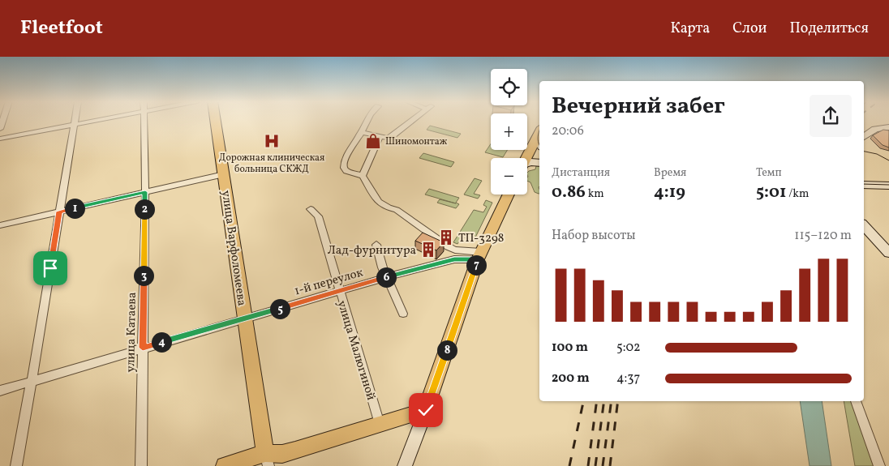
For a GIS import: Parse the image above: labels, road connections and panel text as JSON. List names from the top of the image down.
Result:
{
  "streets": {
    "main road": ["улица Варфоломеева"],
    "street": ["1-й переулок", "улица Катаева", "улица Малюгиной"]
  },
  "crossings": [
    ["улица Варфоломеева", "1-й переулок"],
    ["1-й переулок", "улица Катаева"],
    ["1-й переулок", "улица Малюгиной"]
  ],
  "places": {
    "hospital": ["Дорожная клиническая больница СКЖД"],
    "shop": ["Шиномонтаж"],
    "building": ["ТП-3298", "Лад-фурнитура"]
  },
  "page": {
    "header": "Fleetfoot",
    "nav": ["Карта", "Слои", "Поделиться"],
    "map_buttons": ["+", "−"],
    "heading": ["Вечерний забег", "20:06"],
    "stats": [
      ["Дистанция", "0.86 km"],
      ["Время", "4:19"],
      ["Темп", "5:01 /km"]
    ],
    "pins": [
      "1",
      "2",
      "7",
      "3",
      "6",
      "5",
      "4",
      "8"
    ],
    "chart": ["Набор высоты", "115–120 m"],
    "list": [
      {
        "name": "100 m",
        "note": "5:02"
      },
      {
        "name": "200 m",
        "note": "4:37"
      }
    ]
  }
}
